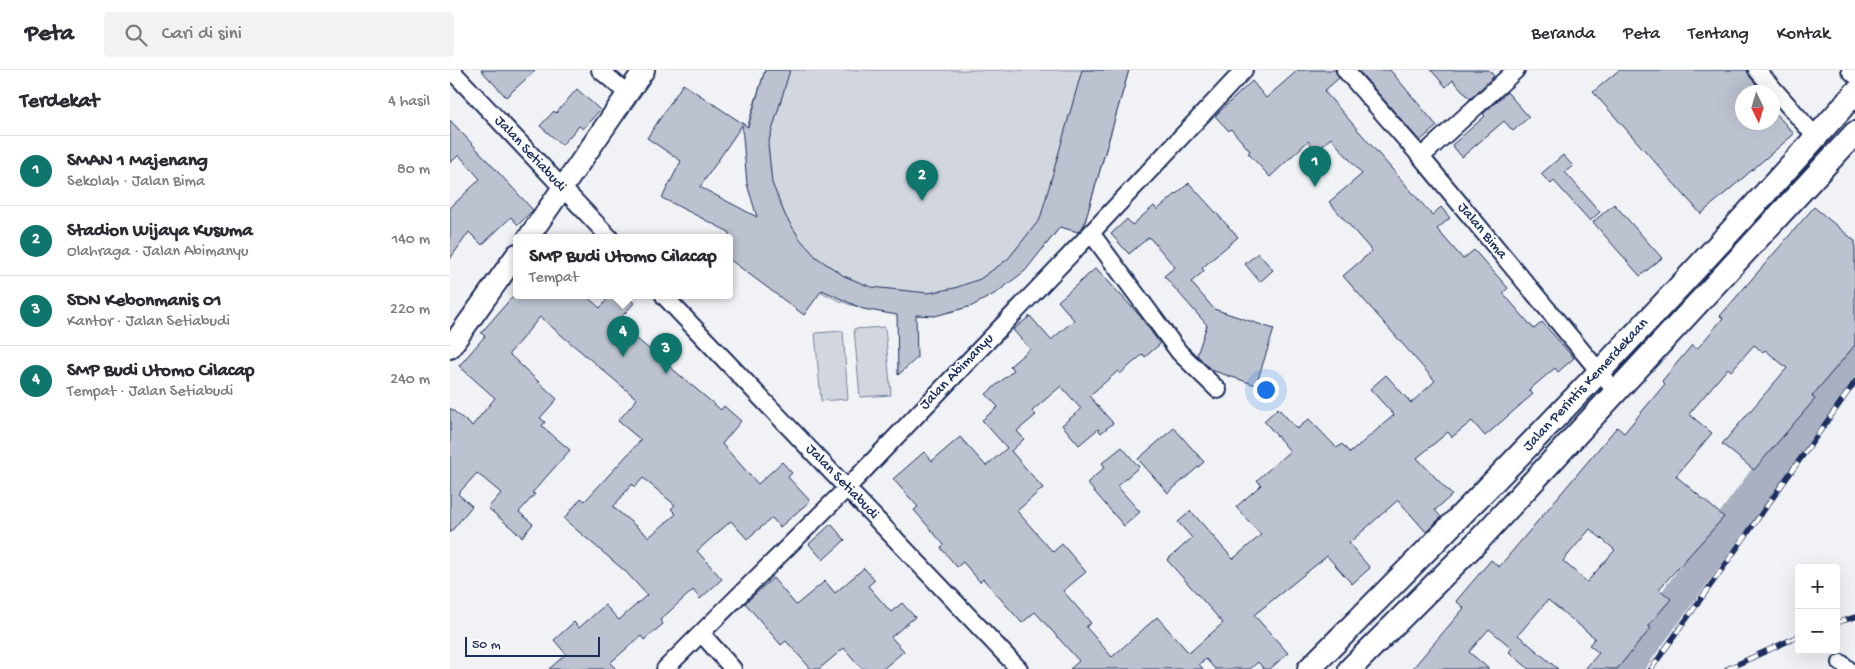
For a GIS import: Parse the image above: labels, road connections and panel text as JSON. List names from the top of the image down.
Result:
{
  "streets": {
    "main road": ["Jalan Perintis Kemerdekaan"],
    "street": ["Jalan Setiabudi", "Jalan Bima", "Jalan Abimanyu"]
  },
  "crossings": [
    ["Jalan Setiabudi", "Jalan Abimanyu"],
    ["Jalan Bima", "Jalan Perintis Kemerdekaan"]
  ],
  "scale_bar": "50 m",
  "north": "bottom",
  "page": {
    "header": "Peta",
    "search": "Cari di sini",
    "nav": [
      "Beranda",
      "Peta",
      "Tentang",
      "Kontak"
    ],
    "heading": ["Terdekat", "4 hasil"],
    "list": [
      {
        "mark": "1",
        "name": "SMAN 1 Majenang",
        "note": "Sekolah · Jalan Bima",
        "value": "80 m"
      },
      {
        "mark": "2",
        "name": "Stadion Wijaya Kusuma",
        "note": "Olahraga · Jalan Abimanyu",
        "value": "140 m"
      },
      {
        "mark": "3",
        "name": "SDN Kebonmanis 01",
        "note": "Kantor · Jalan Setiabudi",
        "value": "220 m"
      },
      {
        "mark": "4",
        "name": "SMP Budi Utomo Cilacap",
        "note": "Tempat · Jalan Setiabudi",
        "value": "240 m"
      }
    ],
    "pins": [
      "1",
      "2",
      "4",
      "3"
    ],
    "popup": ["SMP Budi Utomo Cilacap", "Tempat"],
    "map_buttons": ["+", "−"],
    "scale": "50 m"
  }
}
